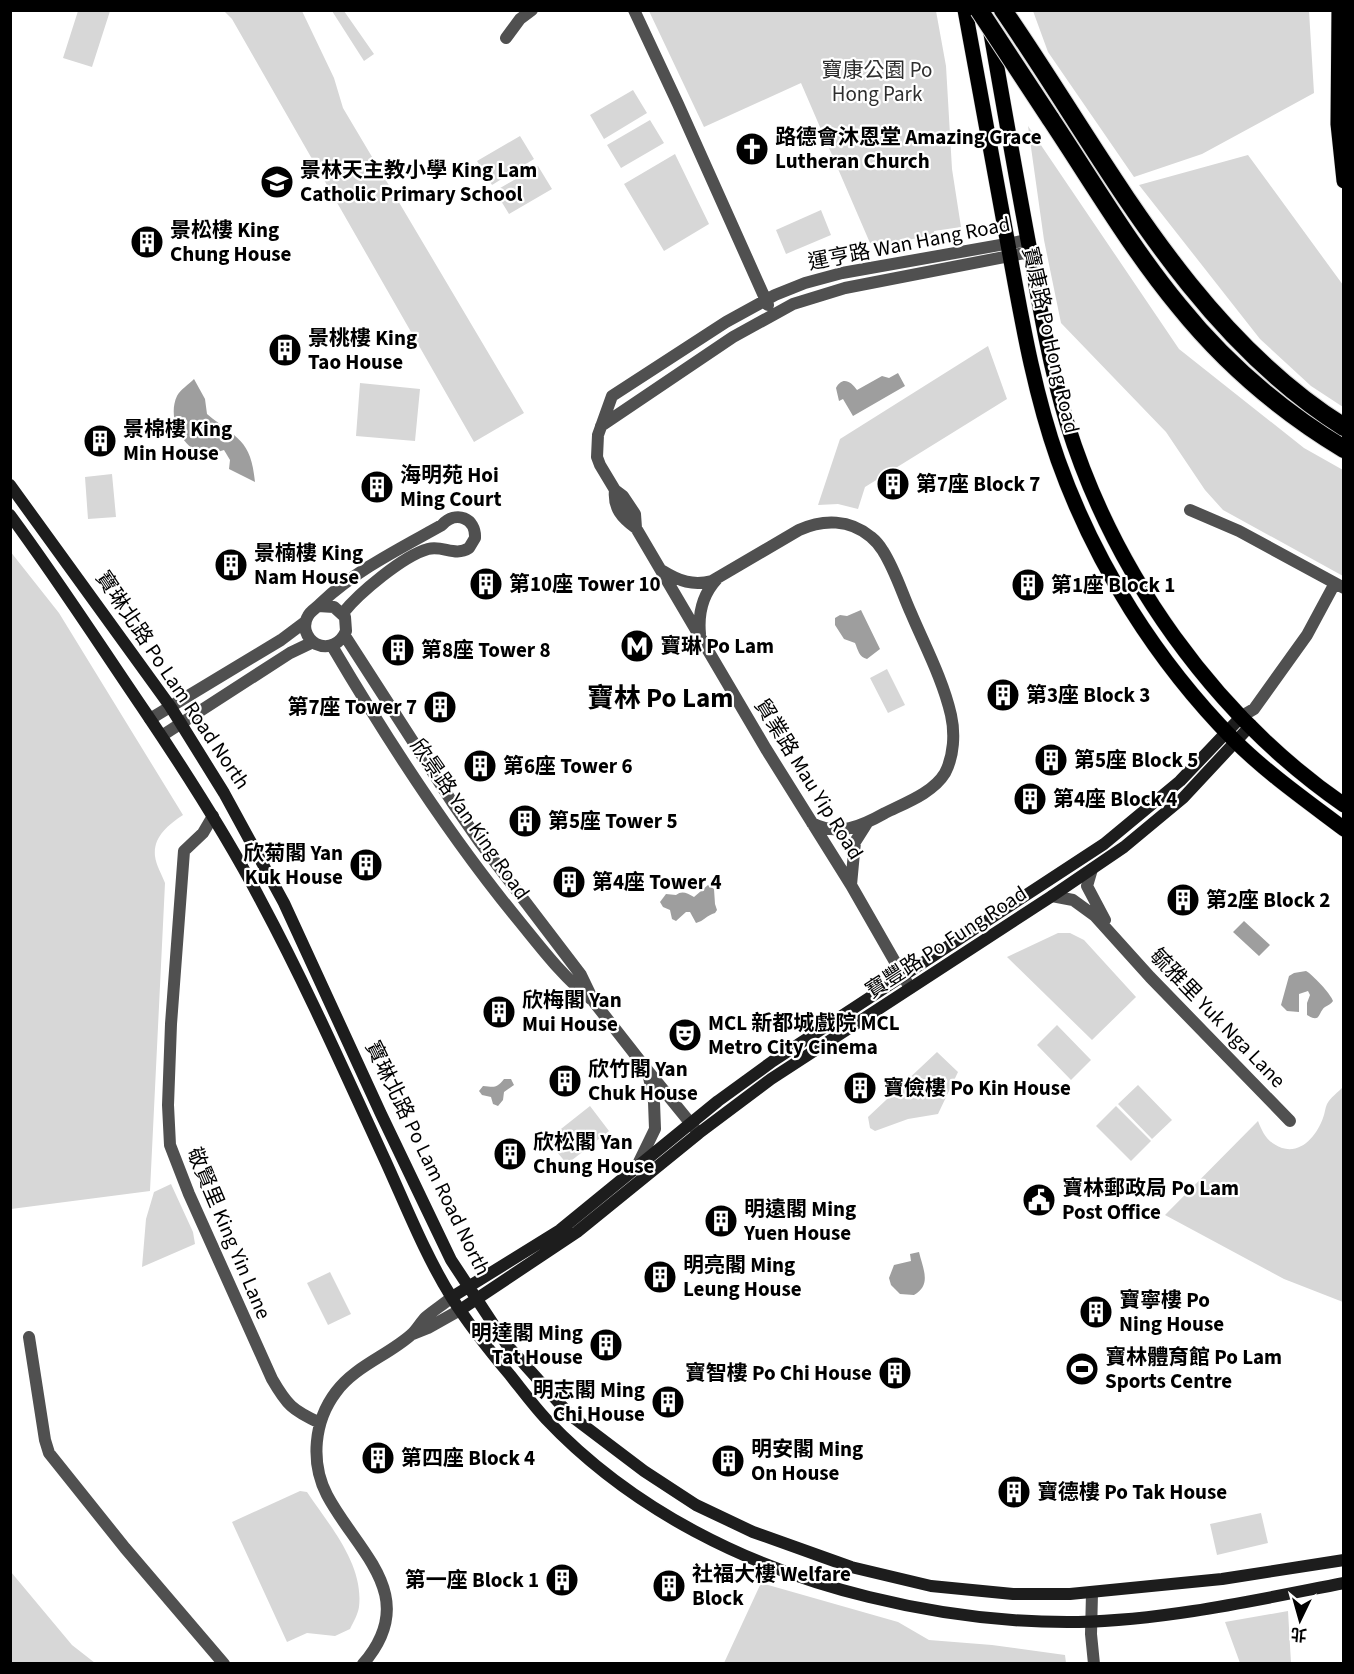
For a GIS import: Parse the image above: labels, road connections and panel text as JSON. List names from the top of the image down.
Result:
{
  "streets": {
    "main road": ["寶康路 Po Hong Road", "寶琳北路 Po Lam Road North", "寶豐路 Po Fung Road"],
    "street": [
      "運亨路 Wan Hang Road",
      "貿業路 Mau Yip Road",
      "欣景路 Yan King Road",
      "毓雅里 Yuk Nga Lane",
      "敬賢里 King Yin Lane"
    ]
  },
  "crossings": [
    ["運亨路 Wan Hang Road", "寶康路 Po Hong Road"],
    ["運亨路 Wan Hang Road", "貿業路 Mau Yip Road"],
    ["寶康路 Po Hong Road", "寶豐路 Po Fung Road"],
    ["寶琳北路 Po Lam Road North", "寶豐路 Po Fung Road"],
    ["寶琳北路 Po Lam Road North", "敬賢里 King Yin Lane"],
    ["貿業路 Mau Yip Road", "寶豐路 Po Fung Road"],
    ["欣景路 Yan King Road", "寶豐路 Po Fung Road"],
    ["寶豐路 Po Fung Road", "毓雅里 Yuk Nga Lane"]
  ],
  "districts": ["寶林 Po Lam"],
  "parks": ["寶康公園 Po Hong Park"],
  "places": {
    "church": ["路德會沐恩堂 Amazing Grace Lutheran Church"],
    "school or university": ["景林天主教小學 King Lam Catholic Primary School"],
    "building": [
      "景松樓 King Chung House",
      "景桃樓 King Tao House",
      "景棉樓 King Min House",
      "第7座 Block 7",
      "海明苑 Hoi Ming Court",
      "景楠樓 King Nam House",
      "第10座 Tower 10",
      "第1座 Block 1",
      "第8座 Tower 8",
      "第3座 Block 3",
      "第7座 Tower 7",
      "第5座 Block 5",
      "第6座 Tower 6",
      "第4座 Block 4",
      "第5座 Tower 5",
      "欣菊閣 Yan Kuk House",
      "第4座 Tower 4",
      "第2座 Block 2",
      "欣梅閣 Yan Mui House",
      "欣竹閣 Yan Chuk House",
      "寶儉樓 Po Kin House",
      "欣松閣 Yan Chung House",
      "明遠閣 Ming Yuen House",
      "明亮閣 Ming Leung House",
      "寶寧樓 Po Ning House",
      "明達閣 Ming Tat House",
      "寶智樓 Po Chi House",
      "明志閣 Ming Chi House",
      "第四座 Block 4",
      "明安閣 Ming On House",
      "寶德樓 Po Tak House",
      "第一座 Block 1",
      "社福大樓 Welfare Block"
    ],
    "metro station": ["寶琳 Po Lam"],
    "theatre": ["MCL 新都城戲院 MCL Metro City Cinema"],
    "public building": ["寶林郵政局 Po Lam Post Office"],
    "sports": ["寶林體育館 Po Lam Sports Centre"]
  },
  "north": "bottom"
}
